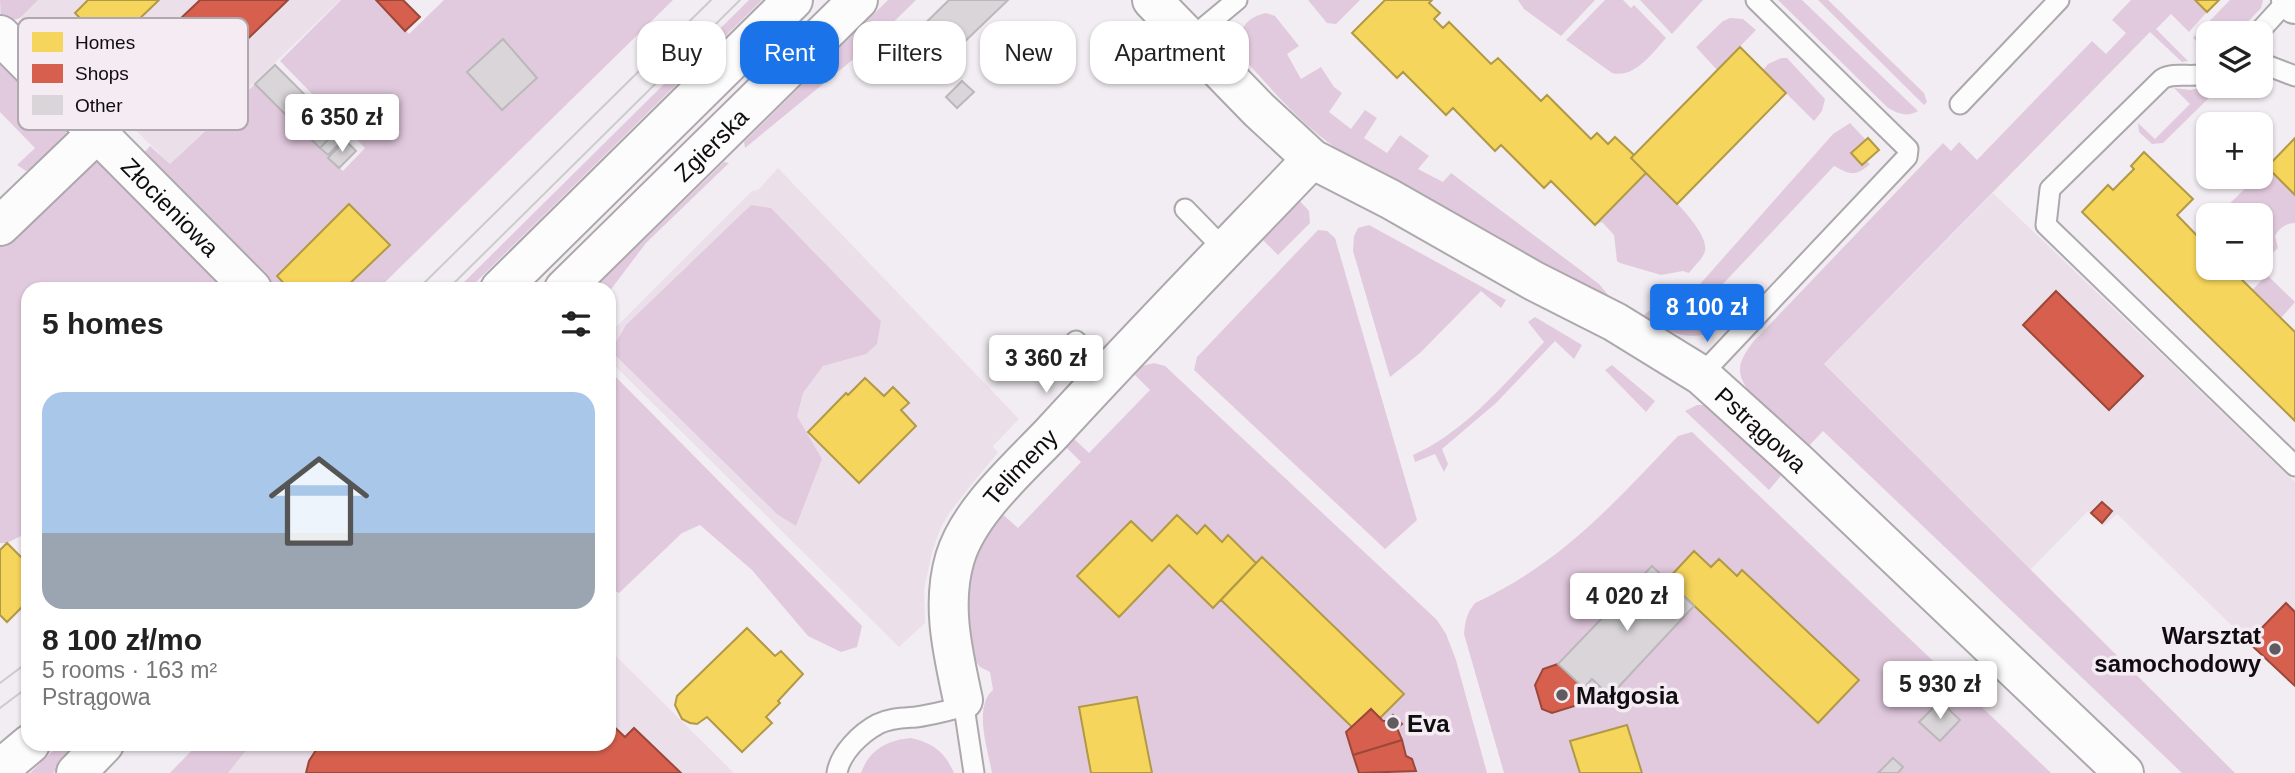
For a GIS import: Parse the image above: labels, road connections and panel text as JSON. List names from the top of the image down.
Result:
{
  "streets": {
    "street": [
      "Zgierska",
      "Złocieniowa",
      "Pstrągowa",
      "Telimeny"
    ]
  },
  "crossings": [
    ["Pstrągowa", "Telimeny"]
  ],
  "places": ["Warsztat samochodowy", "Małgosia", "Eva"],
  "legend": ["Homes", "Shops", "Other"],
  "page": {
    "map_buttons": ["+", "−"],
    "chip": [
      "Buy",
      "Rent",
      "Filters",
      "New",
      "Apartment"
    ],
    "price": [
      "6 350 zł",
      "8 100 zł",
      "3 360 zł",
      "4 020 zł",
      "5 930 zł"
    ],
    "heading": "5 homes",
    "list": [
      {
        "name": "8 100 zł/mo",
        "note": "5 rooms · 163 m² · Pstrągowa"
      }
    ]
  }
}
